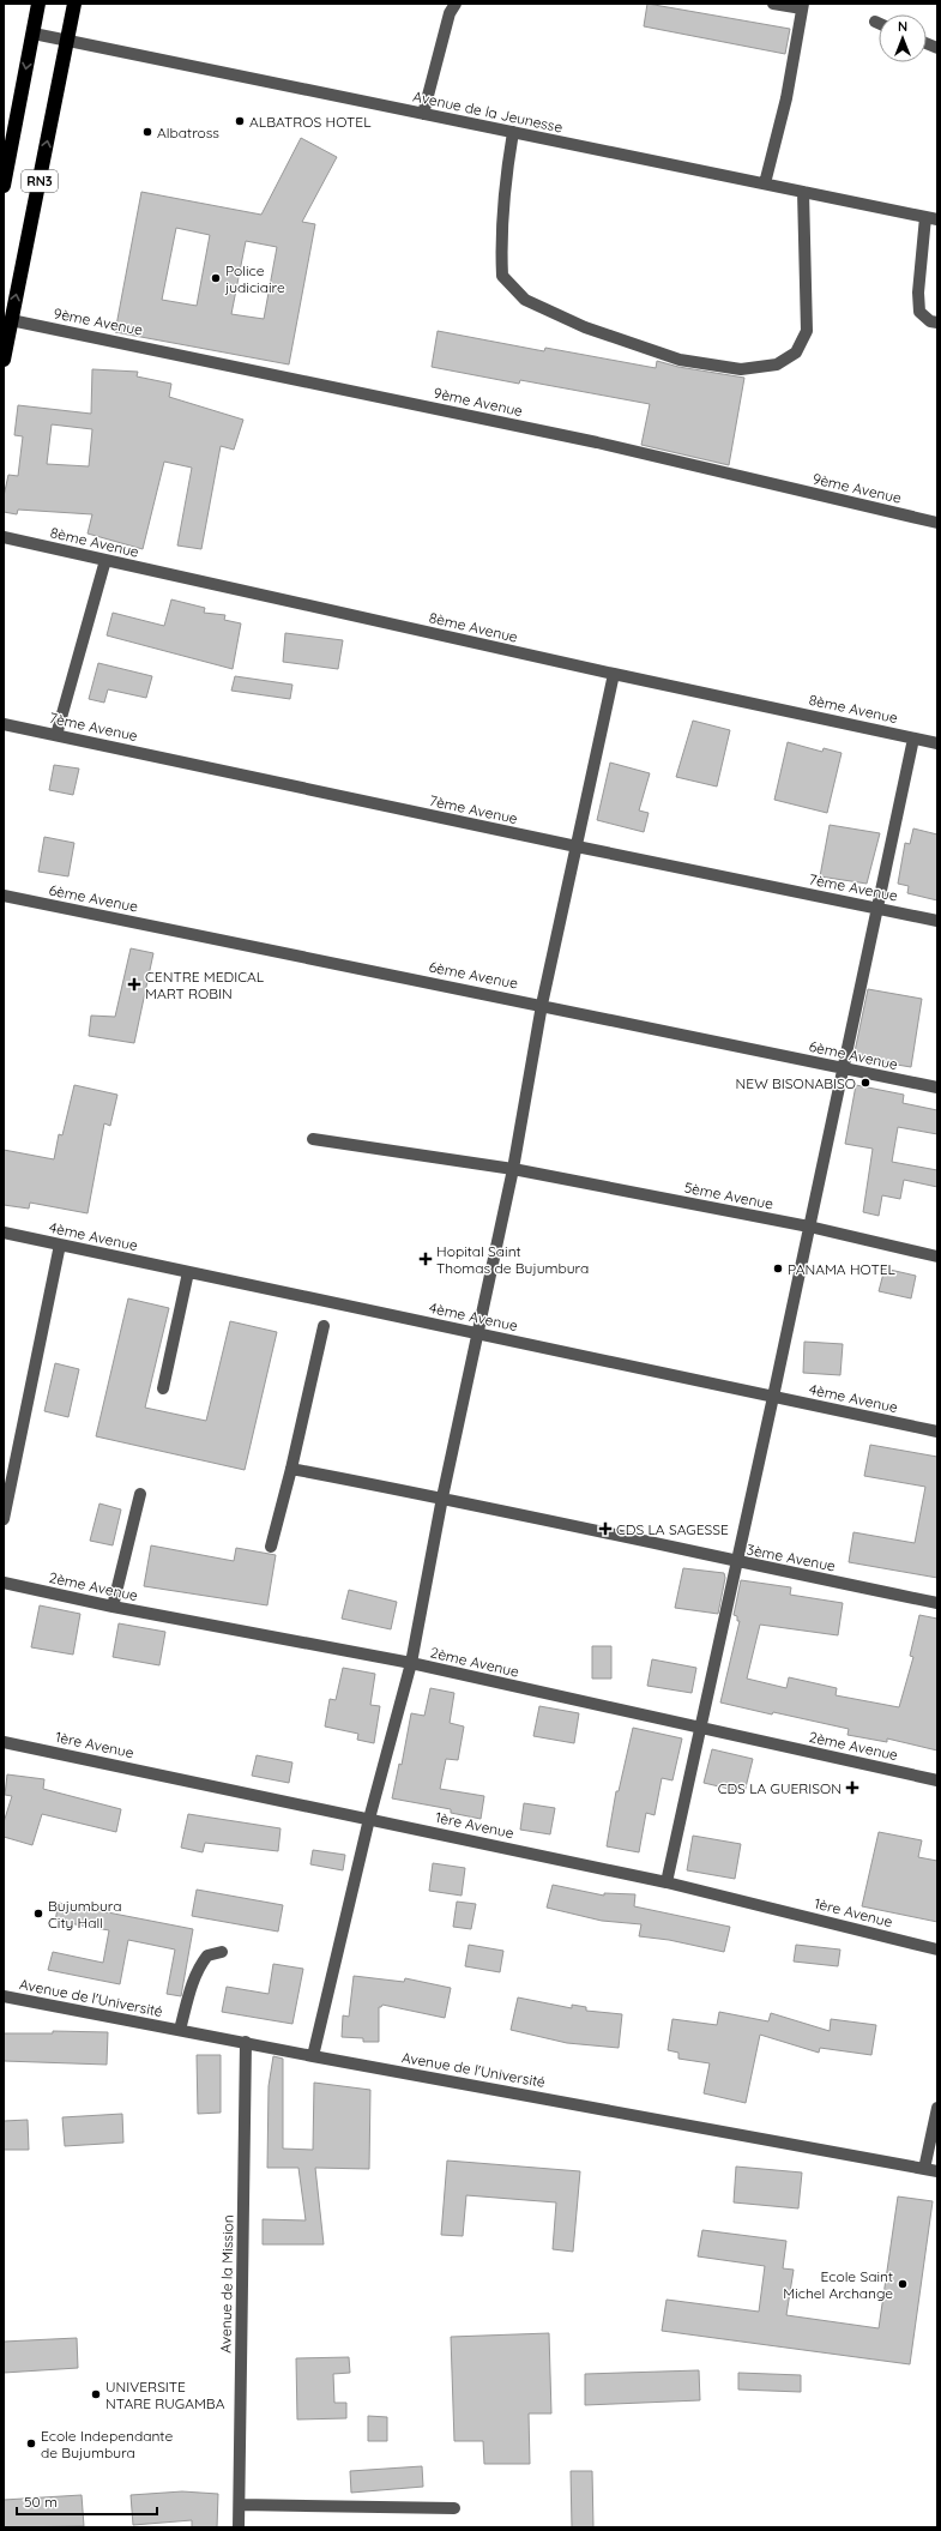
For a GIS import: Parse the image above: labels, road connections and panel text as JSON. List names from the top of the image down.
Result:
{
  "streets": {
    "highway": ["RN3"],
    "street": [
      "Avenue de la Jeunesse",
      "9ème Avenue",
      "8ème Avenue",
      "7ème Avenue",
      "6ème Avenue",
      "5ème Avenue",
      "4ème Avenue",
      "3ème Avenue",
      "2ème Avenue",
      "1ère Avenue",
      "Avenue de l'Université",
      "Avenue de la Mission"
    ]
  },
  "crossings": [
    ["Avenue de la Jeunesse", "RN3"],
    ["RN3", "9ème Avenue"],
    ["Avenue de l'Université", "Avenue de la Mission"]
  ],
  "places": {
    "other": [
      "ALBATROS HOTEL",
      "Albatross",
      "Police judiciaire",
      "NEW BISONABISO",
      "PANAMA HOTEL",
      "Bujumbura City Hall",
      "Ecole Saint Michel Archange",
      "UNIVERSITE NTARE RUGAMBA",
      "Ecole Independante de Bujumbura"
    ],
    "health": [
      "CENTRE MEDICAL MART ROBIN",
      "Hopital Saint Thomas de Bujumbura",
      "CDS LA SAGESSE",
      "CDS LA GUERISON"
    ]
  },
  "scale_bar": "50 m",
  "north": "top"
}
